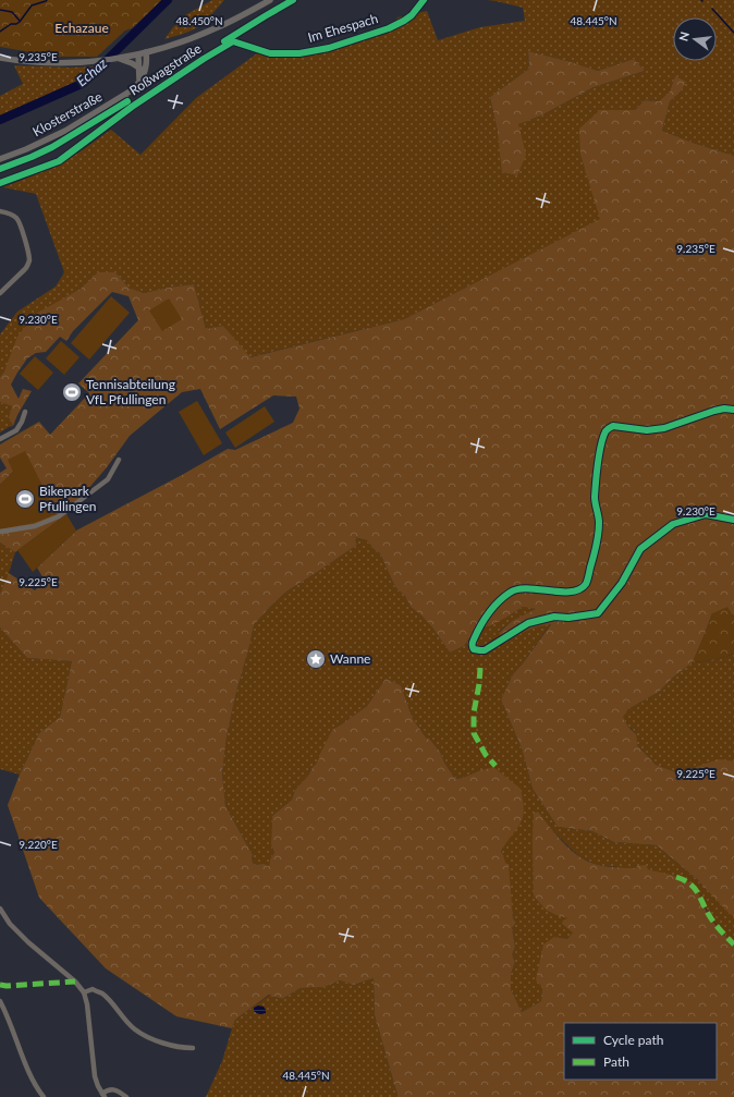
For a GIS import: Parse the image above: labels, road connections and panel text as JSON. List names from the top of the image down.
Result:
{
  "streets": {
    "main road": ["Klosterstraße"],
    "street": ["Im Ehespach", "Roßwagstraße"]
  },
  "crossings": [
    ["Im Ehespach", "Roßwagstraße"]
  ],
  "water": ["Echaz"],
  "parks": ["Echazaue"],
  "places": {
    "sports": ["Tennisabteilung VfL Pfullingen", "Bikepark Pfullingen"],
    "place": ["Wanne"]
  },
  "legend": ["Cycle path", "Path"],
  "north": "left",
  "coordinates": [
    "48.450°N",
    "48.445°N",
    "9.235°E",
    "9.230°E",
    "9.225°E",
    "9.220°E"
  ]
}
